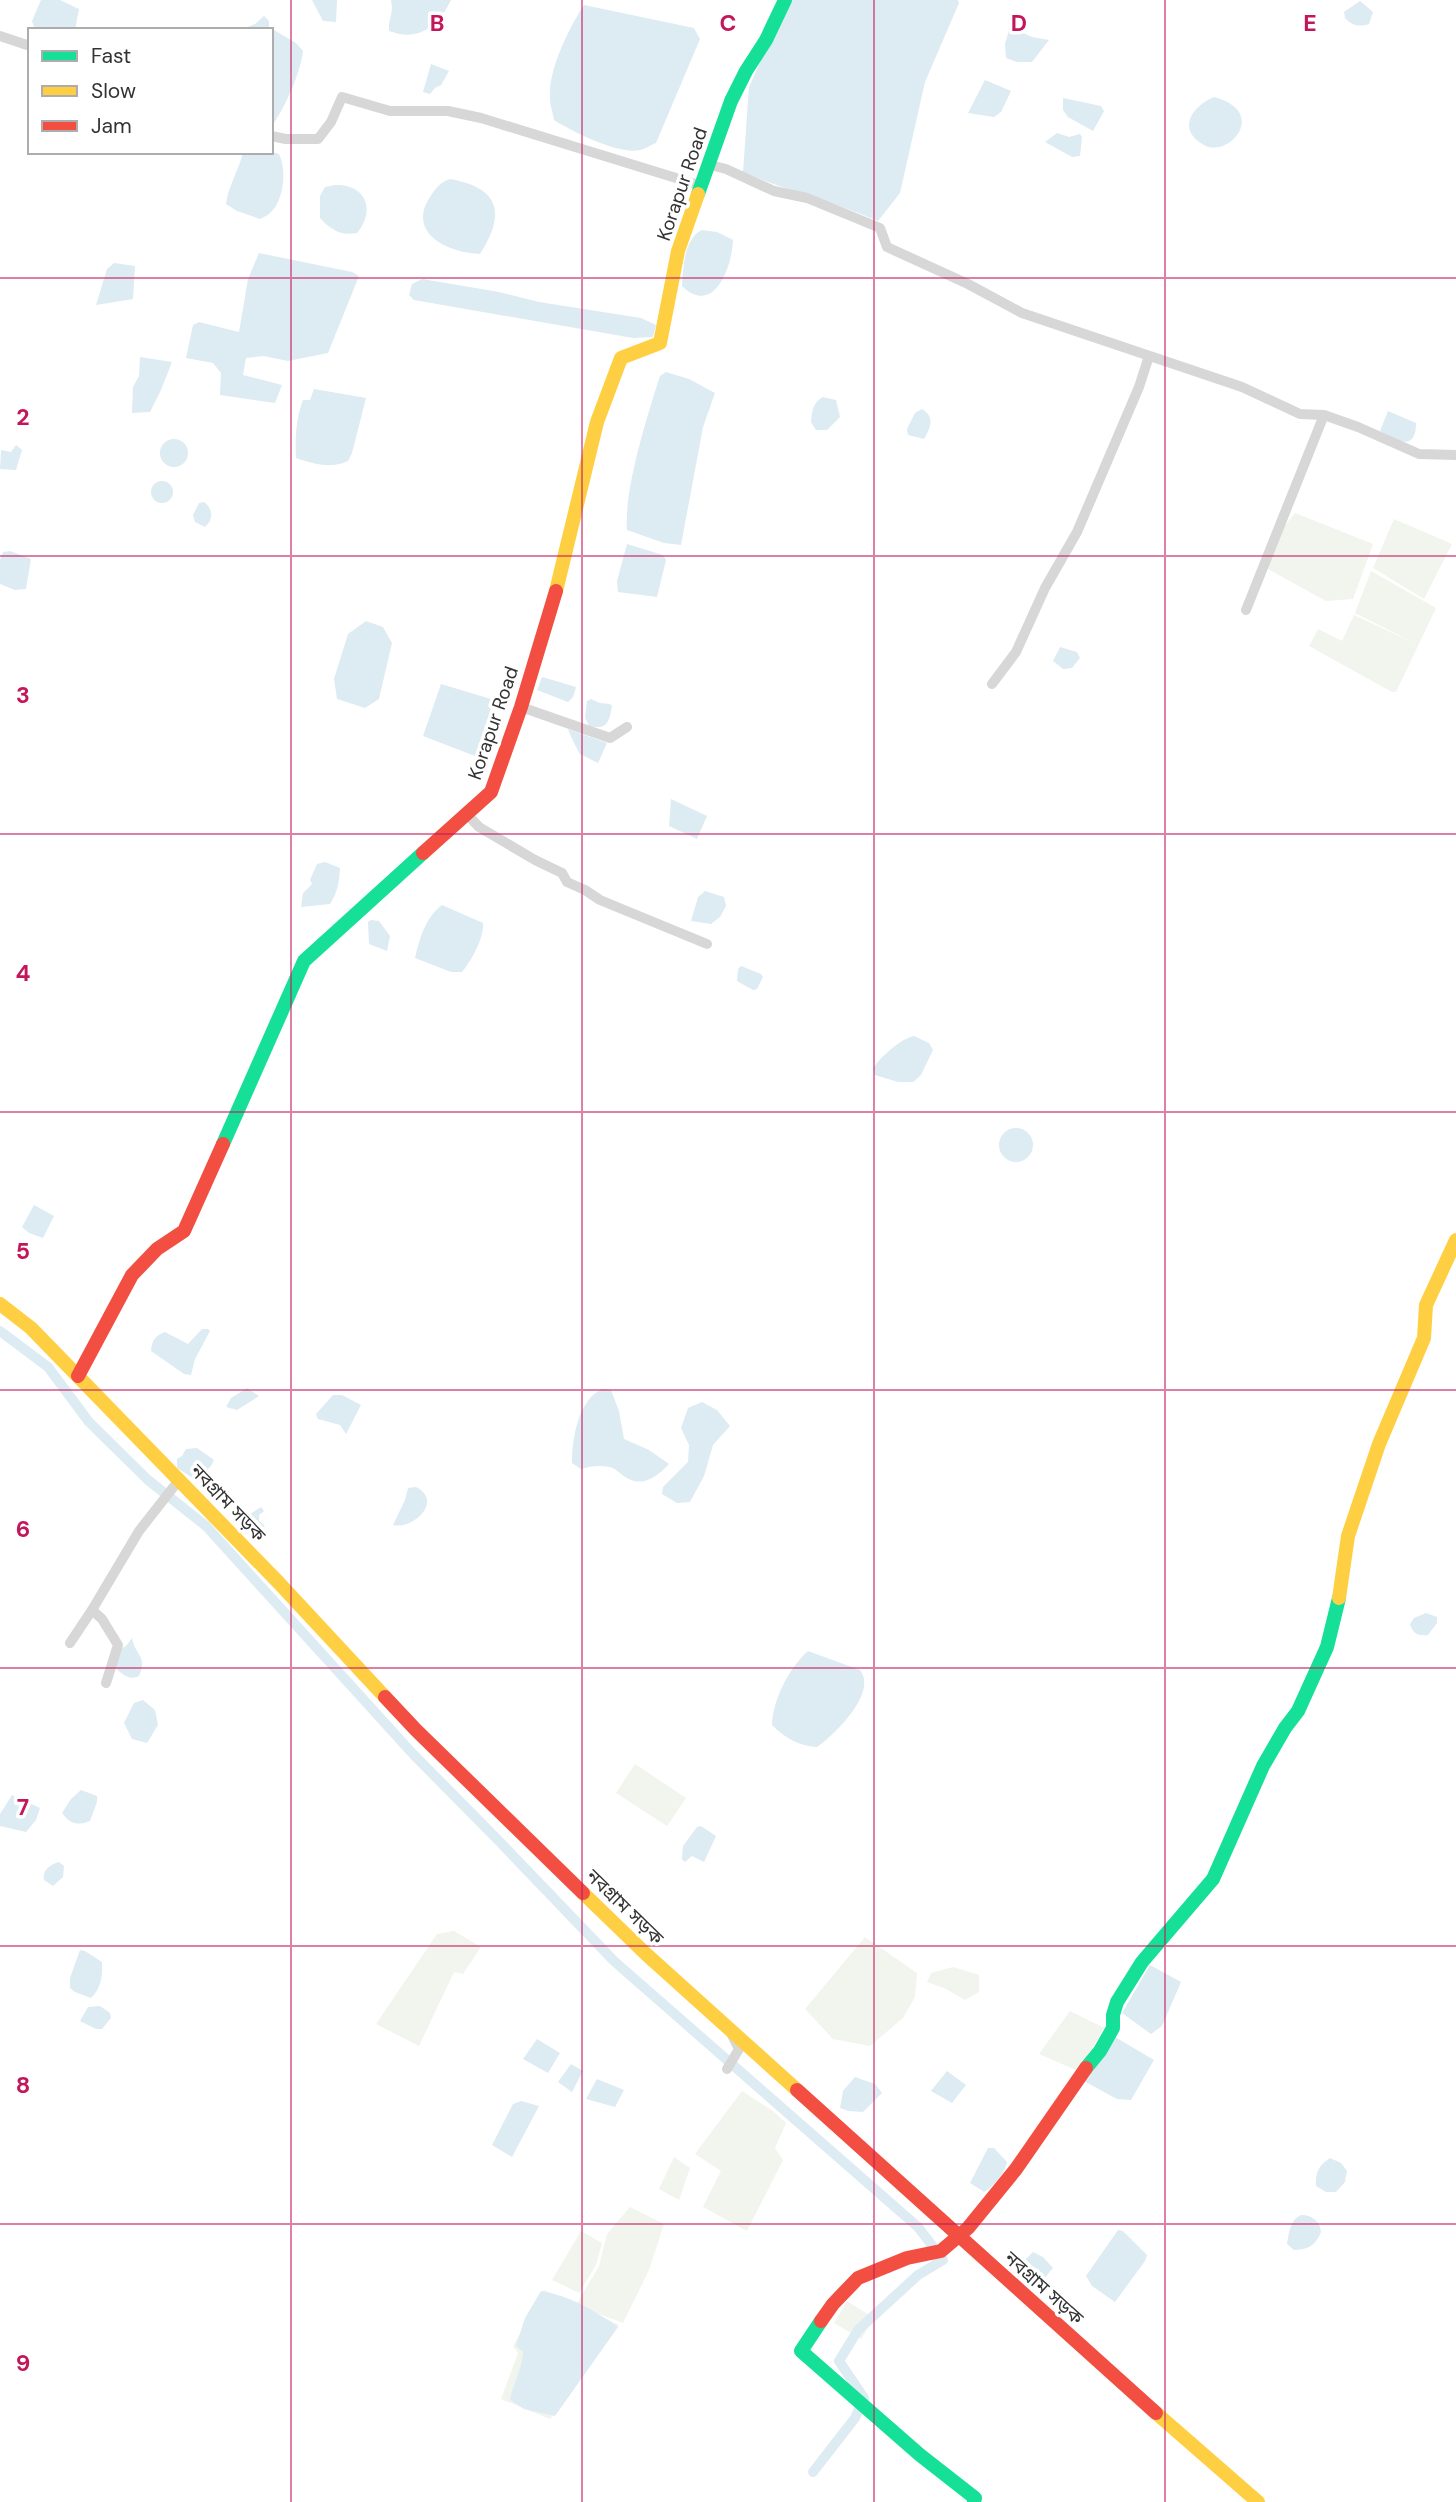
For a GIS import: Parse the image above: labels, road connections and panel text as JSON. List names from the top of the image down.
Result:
{
  "streets": {
    "street": ["Korapur Road", "নবগ্রাম সড়ক"]
  },
  "crossings": [
    ["Korapur Road", "নবগ্রাম সড়ক"]
  ],
  "legend": ["Fast", "Slow", "Jam"],
  "grid": {
    "columns": [
      "B",
      "C",
      "D",
      "E"
    ],
    "rows": [
      "2",
      "3",
      "4",
      "5",
      "6",
      "7",
      "8",
      "9"
    ]
  }
}
